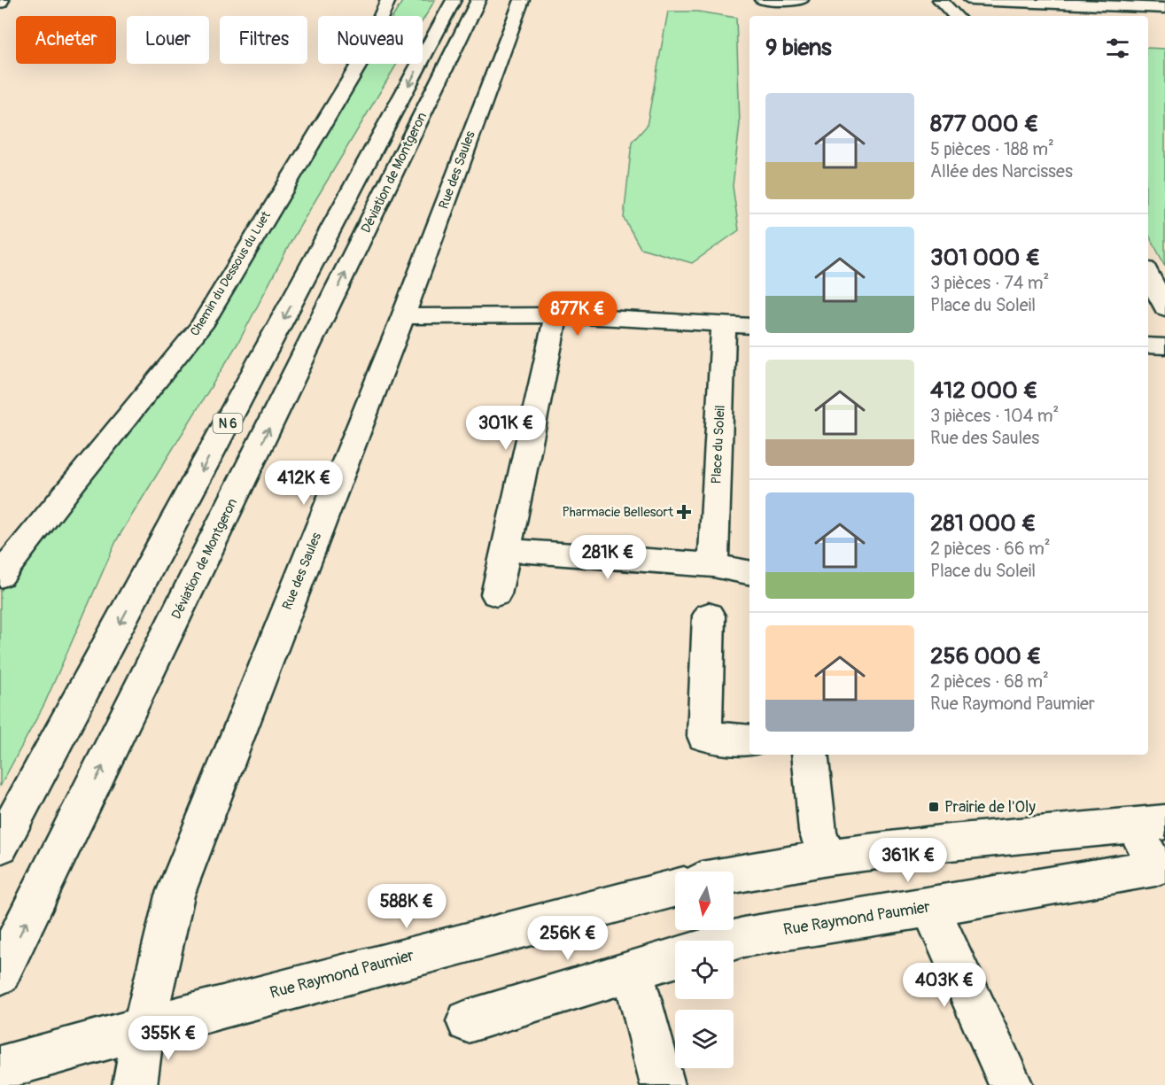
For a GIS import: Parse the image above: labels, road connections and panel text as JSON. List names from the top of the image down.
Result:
{
  "streets": {
    "street": [
      "Rue des Saules",
      "Déviation de Montgeron",
      "Chemin du Dessous du Luet",
      "N 6",
      "Place du Soleil",
      "Rue Raymond Paumier"
    ]
  },
  "crossings": [
    ["Rue des Saules", "Rue Raymond Paumier"]
  ],
  "places": {
    "health": ["Pharmacie Bellesort"],
    "transit": ["Prairie de l'Oly"]
  },
  "north": "bottom",
  "page": {
    "chip": [
      "Acheter",
      "Louer",
      "Filtres",
      "Nouveau"
    ],
    "heading": "9 biens",
    "list": [
      {
        "name": "877 000 €",
        "note": "5 pièces · 188 m² · Allée des Narcisses"
      },
      {
        "name": "301 000 €",
        "note": "3 pièces · 74 m² · Place du Soleil"
      },
      {
        "name": "412 000 €",
        "note": "3 pièces · 104 m² · Rue des Saules"
      },
      {
        "name": "281 000 €",
        "note": "2 pièces · 66 m² · Place du Soleil"
      },
      {
        "name": "256 000 €",
        "note": "2 pièces · 68 m² · Rue Raymond Paumier"
      }
    ],
    "price": [
      "877K €",
      "301K €",
      "412K €",
      "281K €",
      "361K €",
      "588K €",
      "256K €",
      "403K €",
      "355K €"
    ]
  }
}
